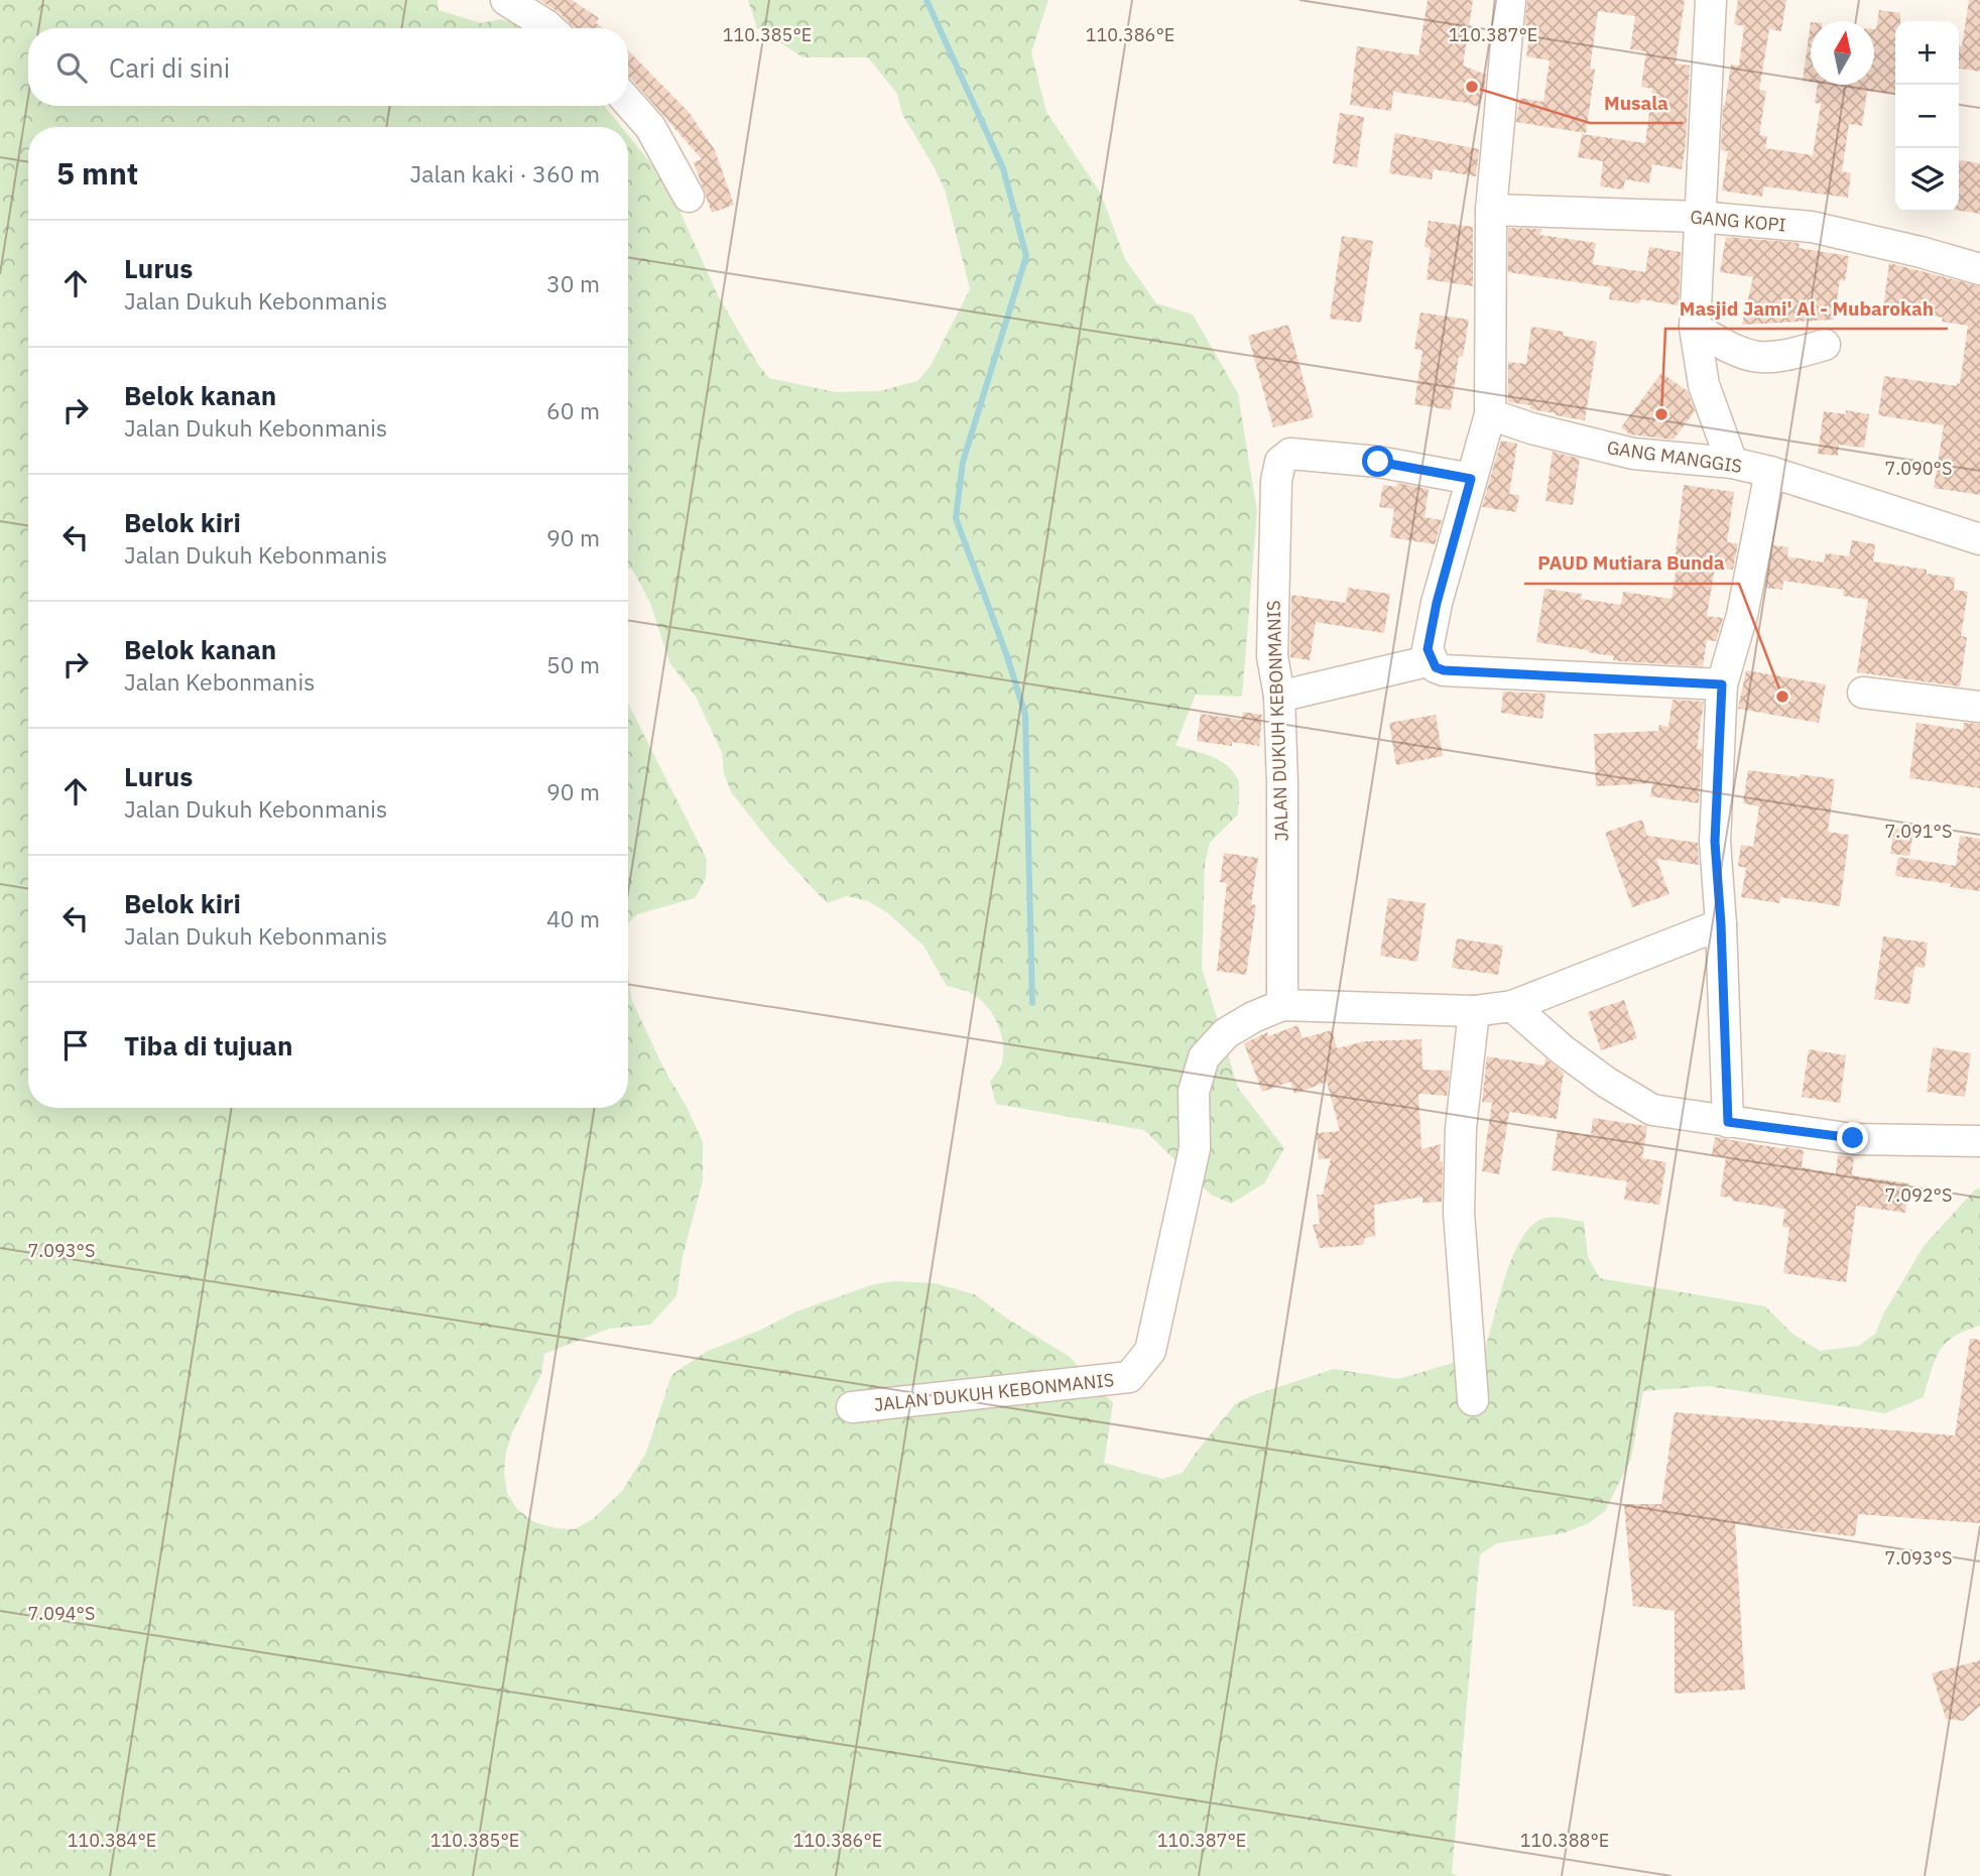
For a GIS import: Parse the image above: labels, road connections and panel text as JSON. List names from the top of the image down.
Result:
{
  "streets": {
    "street": ["GANG KOPI", "GANG MANGGIS", "JALAN DUKUH KEBONMANIS"]
  },
  "places": ["Musala", "Masjid Jami' Al - Mubarokah", "PAUD Mutiara Bunda"],
  "north": "top",
  "page": {
    "map_buttons": ["+", "−"],
    "search": "Cari di sini",
    "heading": ["5 mnt", "Jalan kaki · 360 m"],
    "list": [
      ["Lurus", "Jalan Dukuh Kebonmanis", "30 m"],
      ["Belok kanan", "Jalan Dukuh Kebonmanis", "60 m"],
      ["Belok kiri", "Jalan Dukuh Kebonmanis", "90 m"],
      ["Belok kanan", "Jalan Kebonmanis", "50 m"],
      ["Lurus", "Jalan Dukuh Kebonmanis", "90 m"],
      ["Belok kiri", "Jalan Dukuh Kebonmanis", "40 m"],
      "Tiba di tujuan"
    ]
  },
  "coordinates": [
    "110.385°E",
    "110.386°E",
    "110.387°E",
    "7.090°S",
    "7.091°S",
    "7.092°S",
    "7.093°S",
    "7.094°S",
    "110.384°E",
    "110.388°E"
  ]
}
